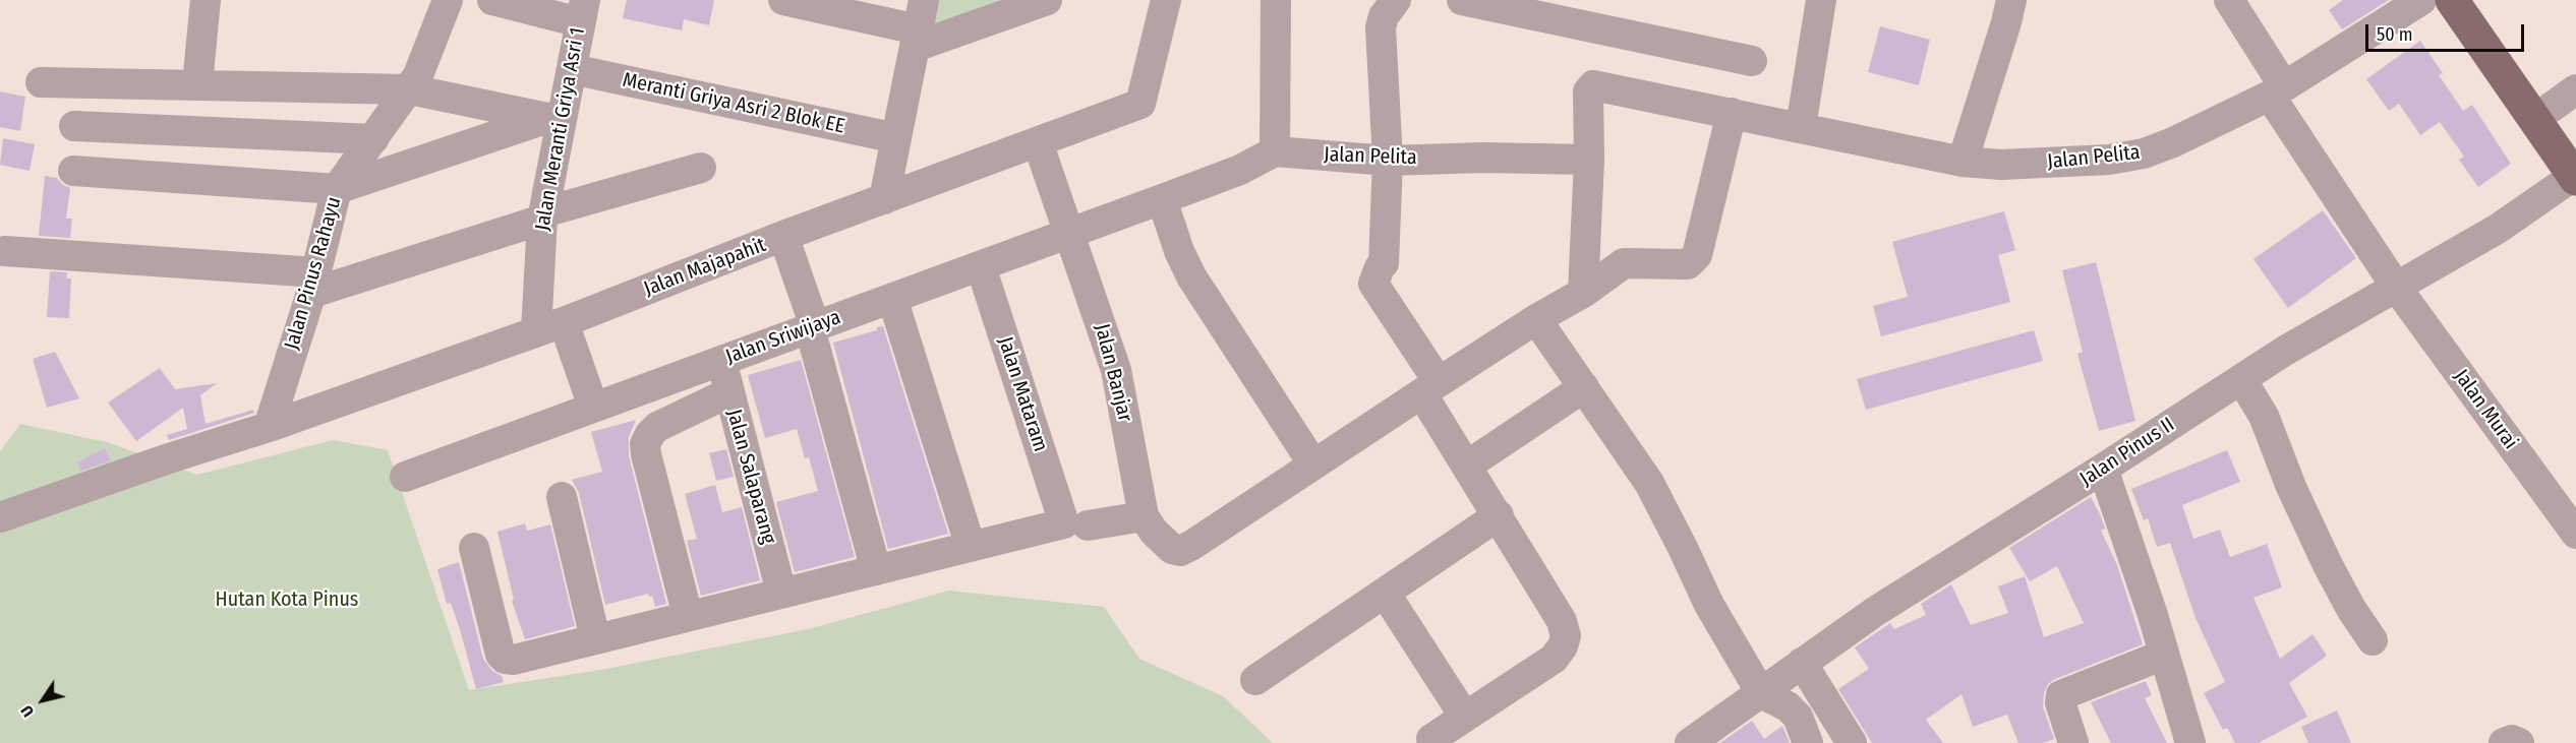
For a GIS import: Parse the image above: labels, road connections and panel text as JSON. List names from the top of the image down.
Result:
{
  "streets": {
    "street": [
      "Meranti Griya Asri 2 Blok EE",
      "Jalan Meranti Griya Asri 1",
      "Jalan Pelita",
      "Jalan Majapahit",
      "Jalan Pinus Rahayu",
      "Jalan Sriwijaya",
      "Jalan Banjar",
      "Jalan Mataram",
      "Jalan Murai",
      "Jalan Pinus II",
      "Jalan Salaparang"
    ]
  },
  "crossings": [
    ["Meranti Griya Asri 2 Blok EE", "Jalan Meranti Griya Asri 1"],
    ["Jalan Meranti Griya Asri 1", "Jalan Majapahit"],
    ["Jalan Pelita", "Jalan Murai"],
    ["Jalan Majapahit", "Jalan Pinus Rahayu"],
    ["Jalan Majapahit", "Jalan Banjar"],
    ["Jalan Sriwijaya", "Jalan Banjar"],
    ["Jalan Sriwijaya", "Jalan Mataram"],
    ["Jalan Sriwijaya", "Jalan Salaparang"],
    ["Jalan Murai", "Jalan Pinus II"]
  ],
  "parks": ["Hutan Kota Pinus"],
  "scale_bar": "50 m",
  "north": "bottom left"
}
